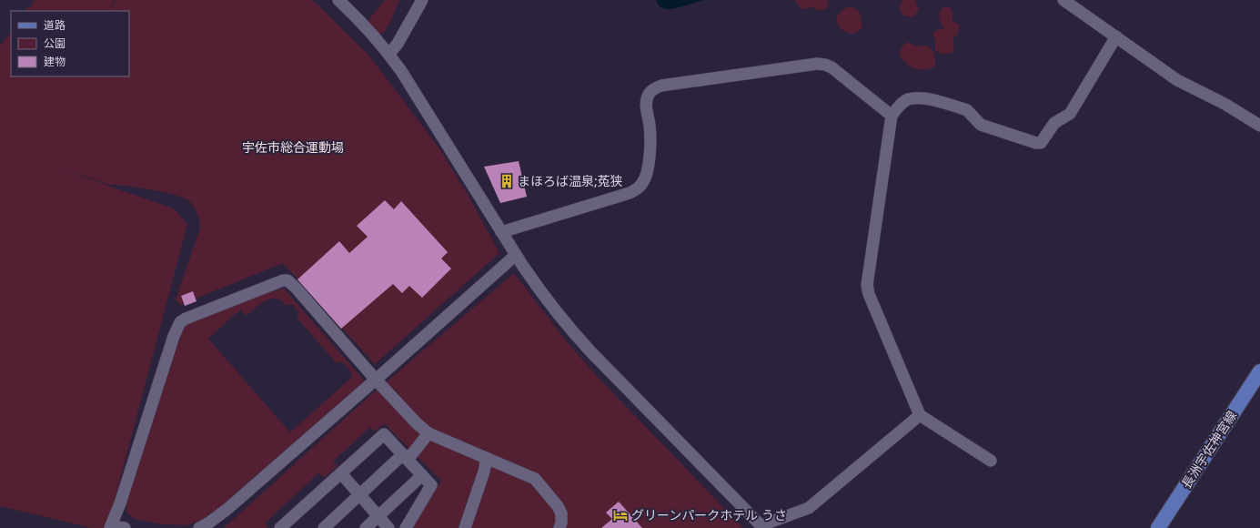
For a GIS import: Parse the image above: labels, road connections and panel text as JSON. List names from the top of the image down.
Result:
{
  "streets": {
    "main road": ["長洲宇佐神宮線"]
  },
  "parks": ["宇佐市総合運動場"],
  "places": {
    "building": ["まほろば温泉;菟狭"],
    "hotel": ["グリーンパークホテル うさ"]
  },
  "legend": ["道路", "公園", "建物"]
}
